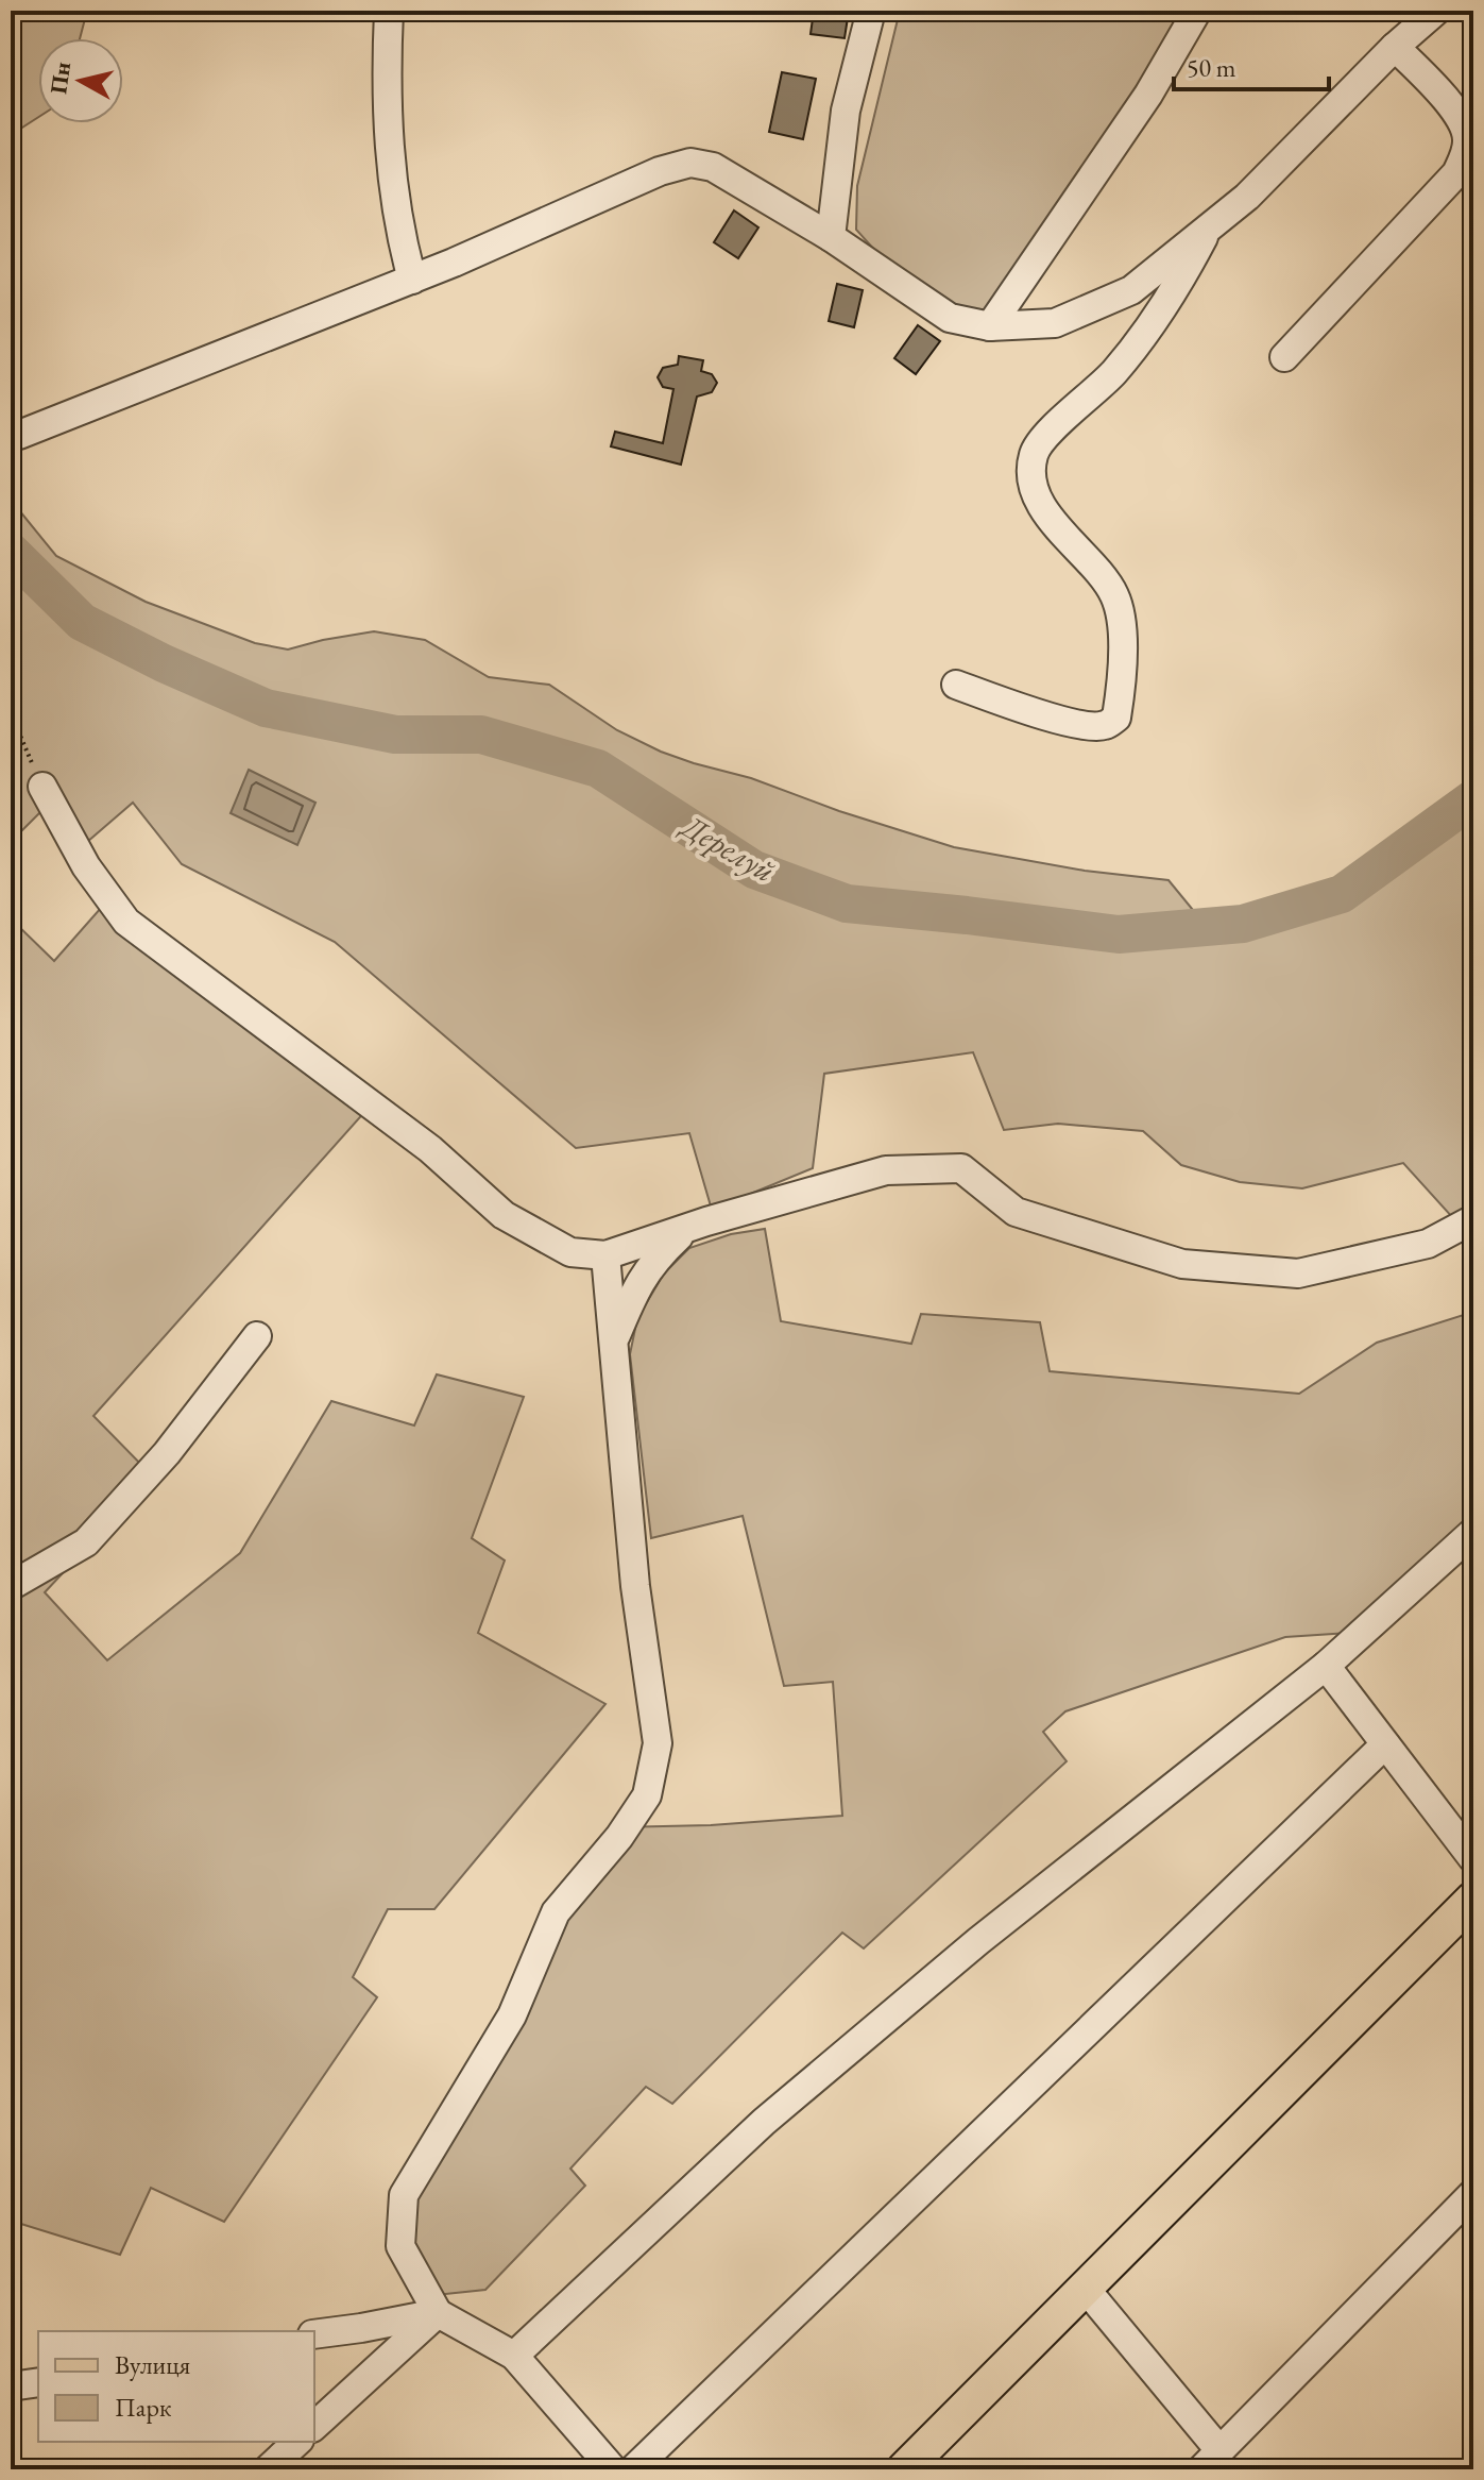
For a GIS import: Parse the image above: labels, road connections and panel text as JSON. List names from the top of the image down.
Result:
{
  "water": ["Дерелуй"],
  "legend": ["Вулиця", "Парк"],
  "scale_bar": "50 m",
  "north": "left"
}
